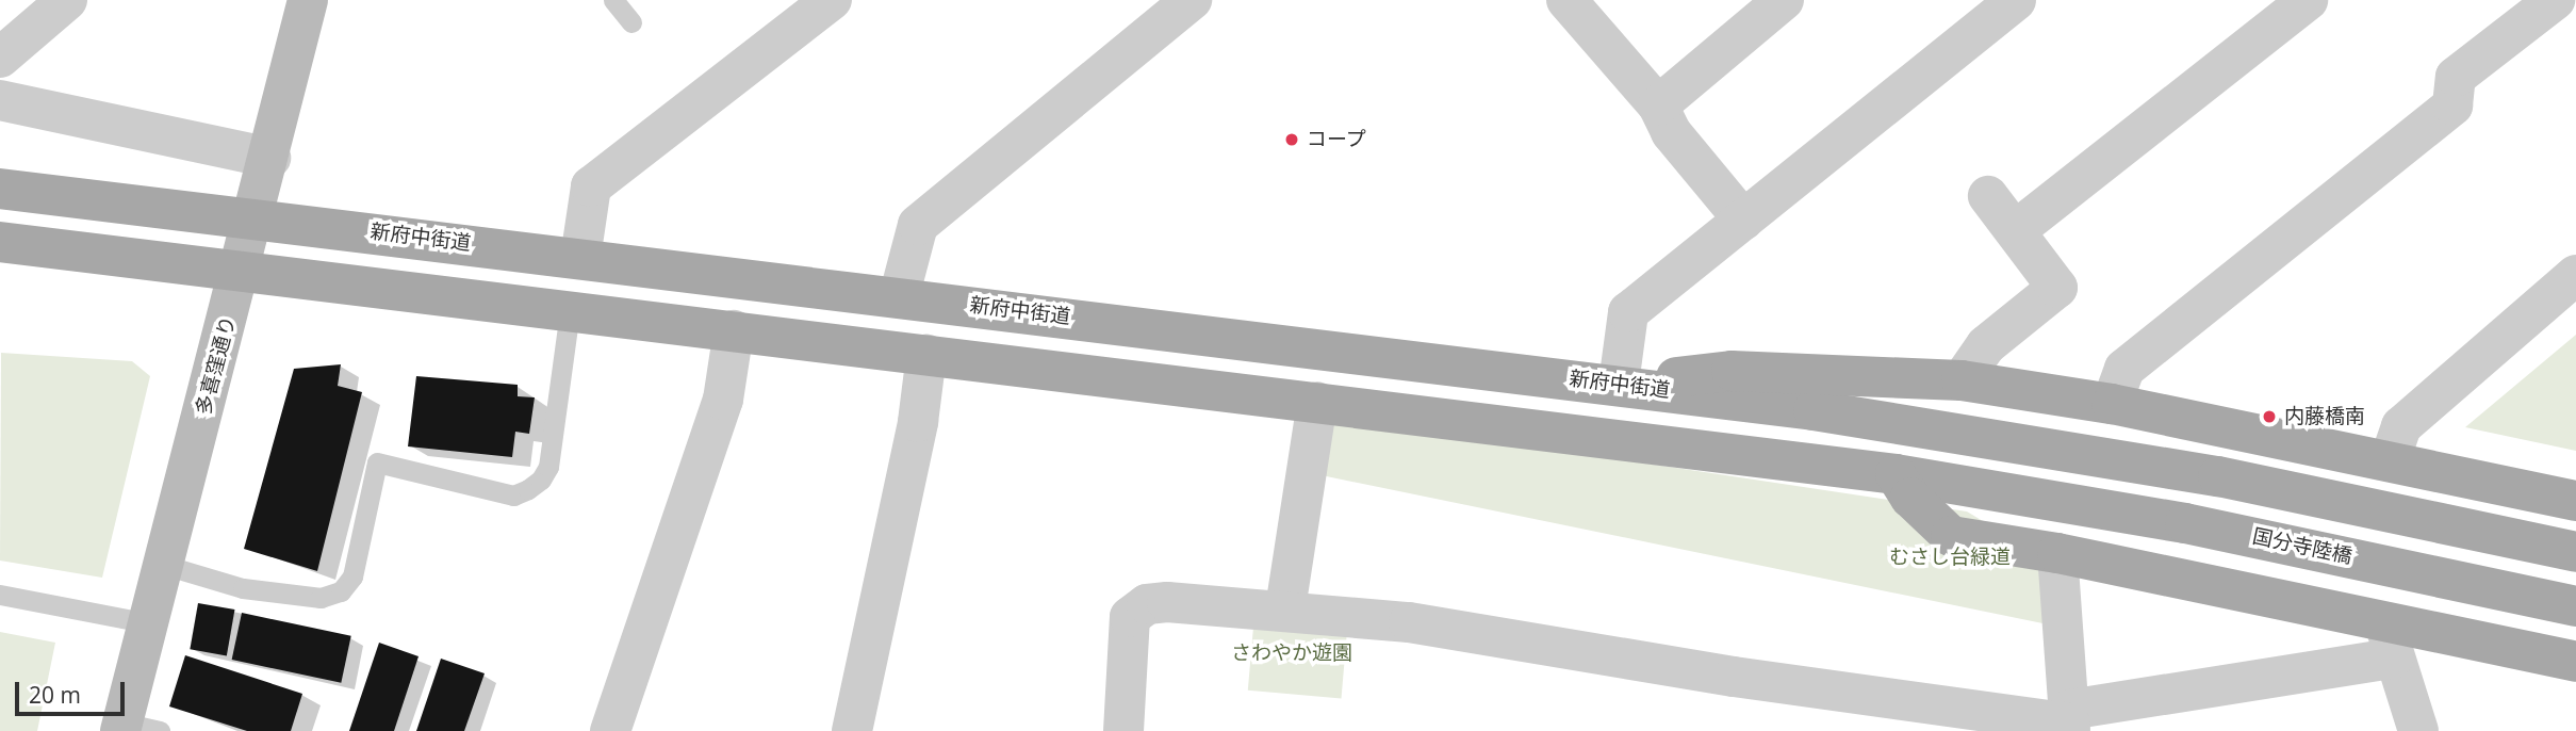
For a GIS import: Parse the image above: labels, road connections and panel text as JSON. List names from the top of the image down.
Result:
{
  "streets": {
    "main road": ["新府中街道", "多喜窪通り", "国分寺陸橋"]
  },
  "crossings": [
    ["新府中街道", "多喜窪通り"]
  ],
  "parks": ["むさし台緑道", "さわやか遊園"],
  "places": ["コープ", "内藤橋南"],
  "scale_bar": "20 m"
}
